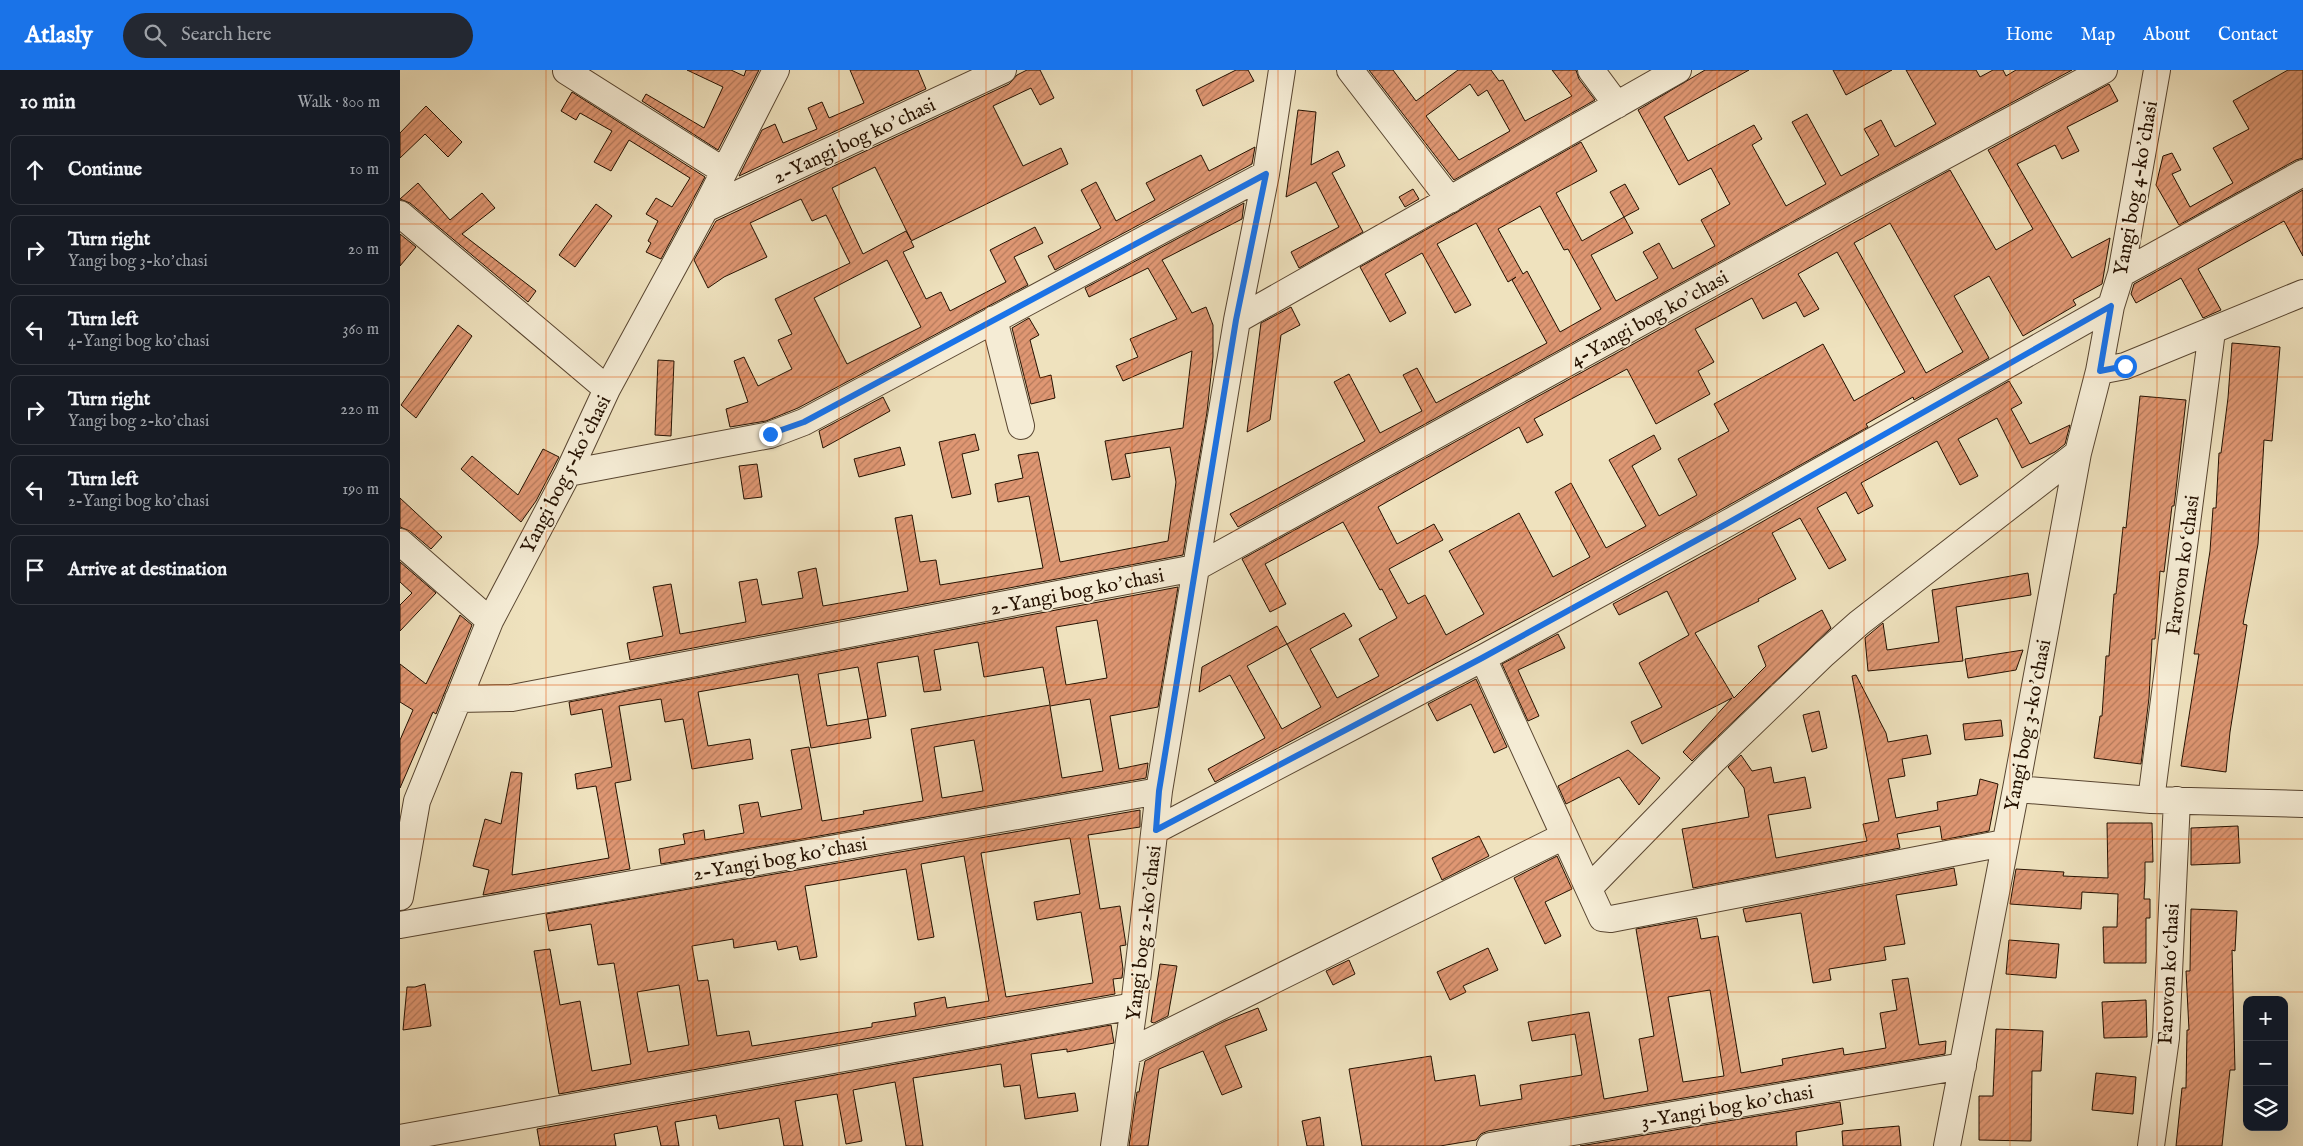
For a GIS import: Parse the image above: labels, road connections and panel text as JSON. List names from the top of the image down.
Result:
{
  "streets": {
    "street": [
      "2-Yangi bog koʼchasi",
      "Yangi bog 4-koʼchasi",
      "4-Yangi bog koʼchasi",
      "Yangi bog 5-koʼchasi",
      "Farovon koʻchasi",
      "Yangi bog 3-koʼchasi",
      "Yangi bog 2-koʼchasi",
      "3-Yangi bog koʼchasi"
    ]
  },
  "crossings": [
    ["2-Yangi bog koʼchasi", "4-Yangi bog koʼchasi"],
    ["2-Yangi bog koʼchasi", "Yangi bog 5-koʼchasi"],
    ["2-Yangi bog koʼchasi", "Yangi bog 2-koʼchasi"],
    ["Yangi bog 4-koʼchasi", "Yangi bog 3-koʼchasi"],
    ["4-Yangi bog koʼchasi", "Yangi bog 2-koʼchasi"],
    ["Yangi bog 3-koʼchasi", "3-Yangi bog koʼchasi"]
  ],
  "page": {
    "header": "Atlasly",
    "search": "Search here",
    "nav": [
      "Home",
      "Map",
      "About",
      "Contact"
    ],
    "heading": ["10 min", "Walk · 800 m"],
    "list": [
      ["Continue", "10 m"],
      ["Turn right", "Yangi bog 3-koʼchasi", "20 m"],
      ["Turn left", "4-Yangi bog koʼchasi", "360 m"],
      ["Turn right", "Yangi bog 2-koʼchasi", "220 m"],
      ["Turn left", "2-Yangi bog koʼchasi", "190 m"],
      "Arrive at destination"
    ],
    "map_buttons": ["+", "−"]
  }
}
